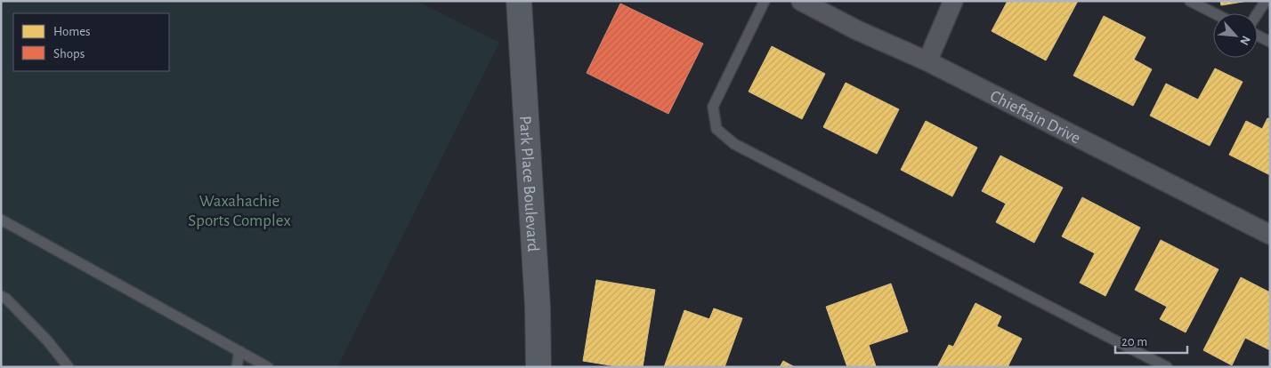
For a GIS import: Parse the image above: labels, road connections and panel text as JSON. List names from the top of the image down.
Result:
{
  "streets": {
    "street": ["Chieftain Drive", "Park Place Boulevard"]
  },
  "parks": ["Waxahachie Sports Complex"],
  "legend": ["Homes", "Shops"],
  "scale_bar": "20 m",
  "north": "bottom right"
}
